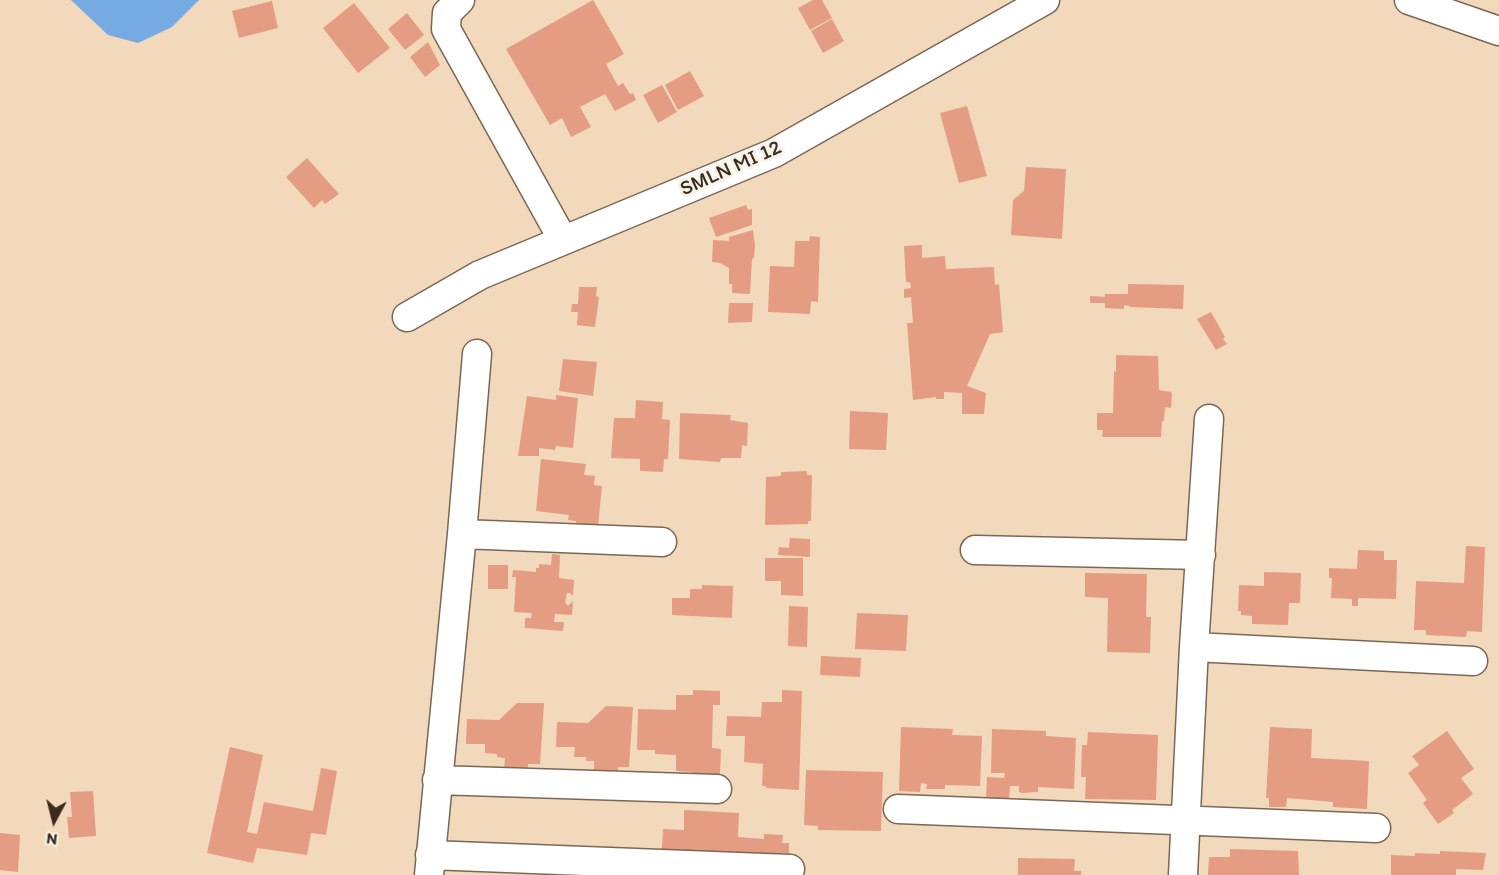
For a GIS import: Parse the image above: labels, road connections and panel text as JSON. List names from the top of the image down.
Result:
{
  "streets": {
    "street": ["SMLN MI 12"]
  },
  "north": "bottom"
}
